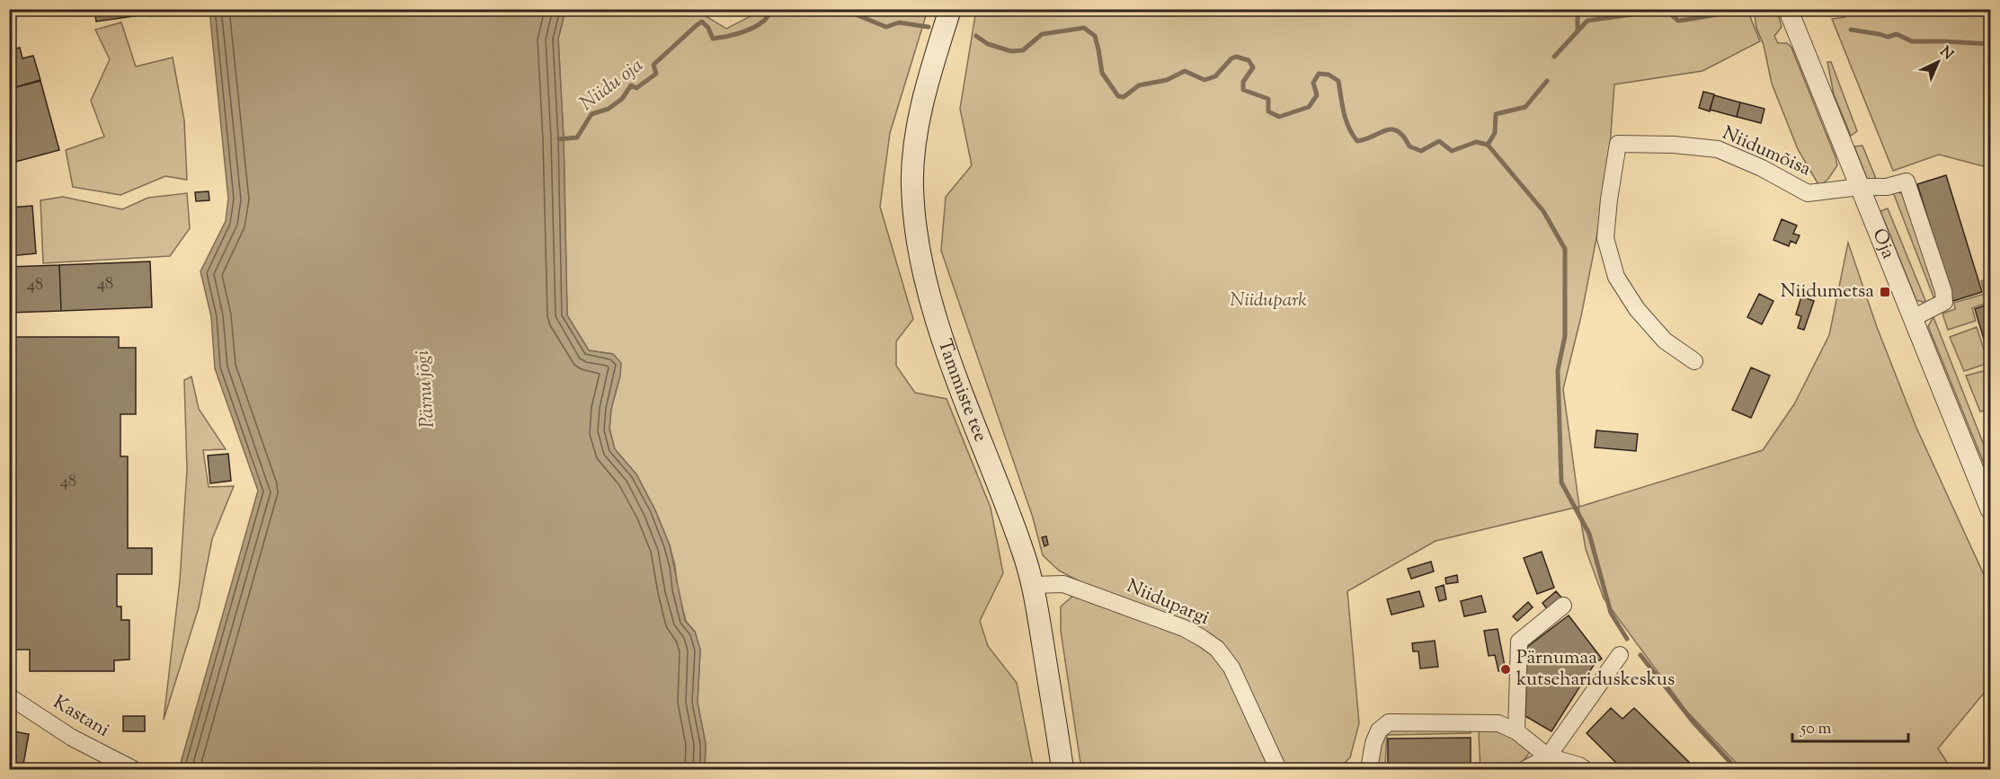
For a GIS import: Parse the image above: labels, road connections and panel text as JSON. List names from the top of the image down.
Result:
{
  "streets": {
    "main road": ["Tammiste tee"],
    "street": [
      "Niidumõisa",
      "Oja",
      "Niidupargi",
      "Kastani"
    ]
  },
  "crossings": [
    ["Niidumõisa", "Oja"],
    ["Tammiste tee", "Niidupargi"]
  ],
  "water": ["Niidu oja", "Pärnu jõgi"],
  "parks": ["Niidupark"],
  "places": {
    "transit": ["Niidumetsa"],
    "other": ["Pärnumaa kutsehariduskeskus"]
  },
  "house_numbers": ["48", "48", "48"],
  "scale_bar": "50 m",
  "north": "top right"
}
